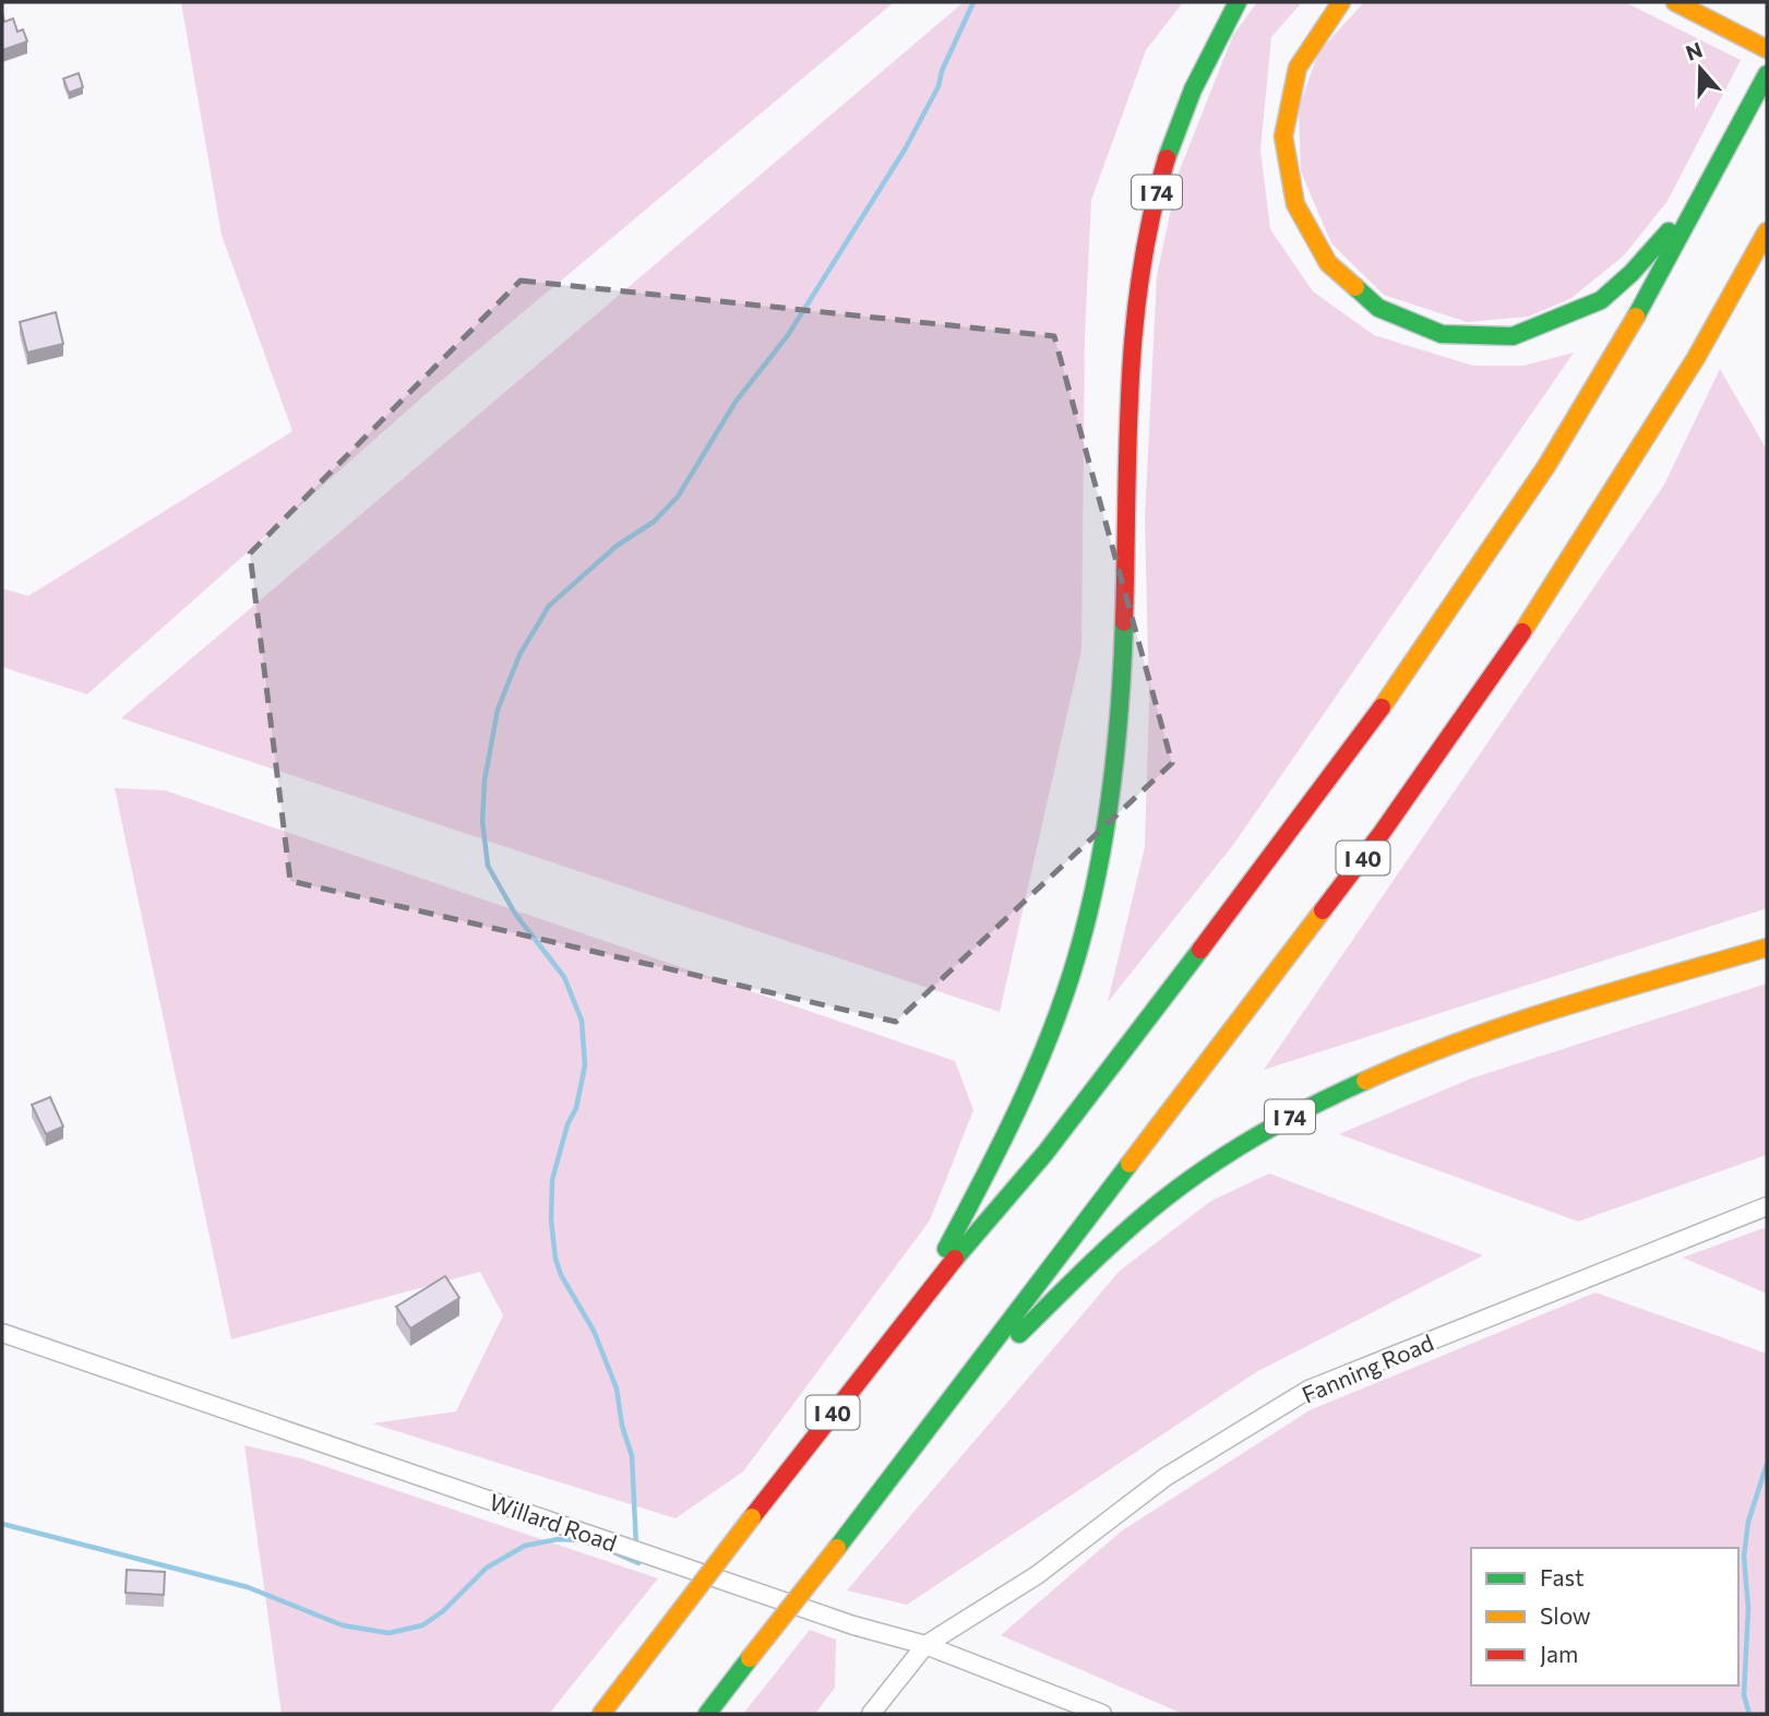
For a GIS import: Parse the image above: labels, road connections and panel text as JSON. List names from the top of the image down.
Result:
{
  "streets": {
    "highway": ["I 74", "I 40"],
    "street": ["Fanning Road", "Willard Road"]
  },
  "crossings": [
    ["I 74", "I 40"],
    ["Fanning Road", "Willard Road"]
  ],
  "legend": ["Fast", "Slow", "Jam"],
  "north": "top"
}
